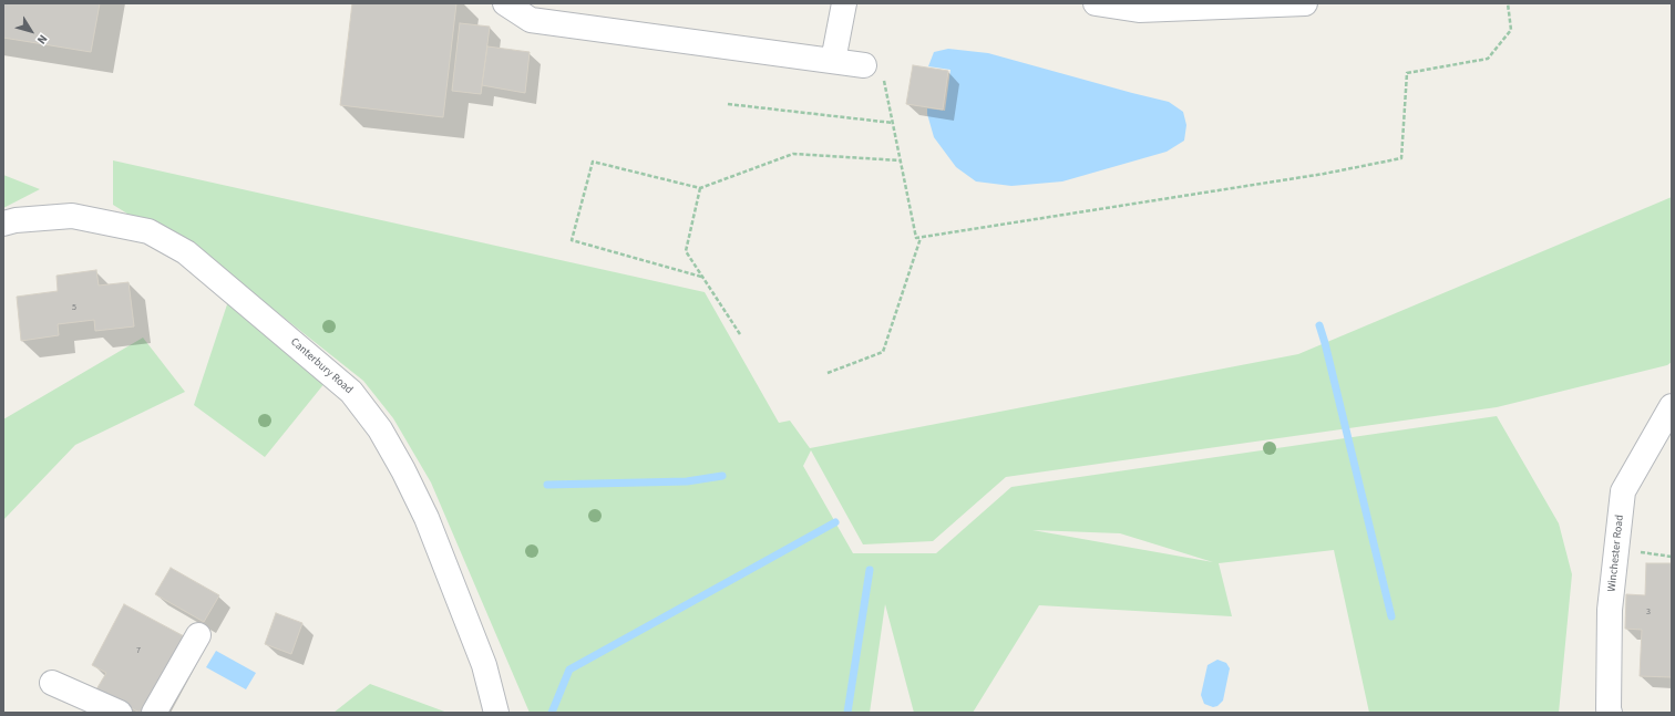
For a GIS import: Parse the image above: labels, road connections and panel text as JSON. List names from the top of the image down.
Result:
{
  "streets": {
    "street": ["Canterbury Road", "Winchester Road"]
  },
  "house_numbers": ["5", "3", "7"],
  "north": "bottom right"
}
